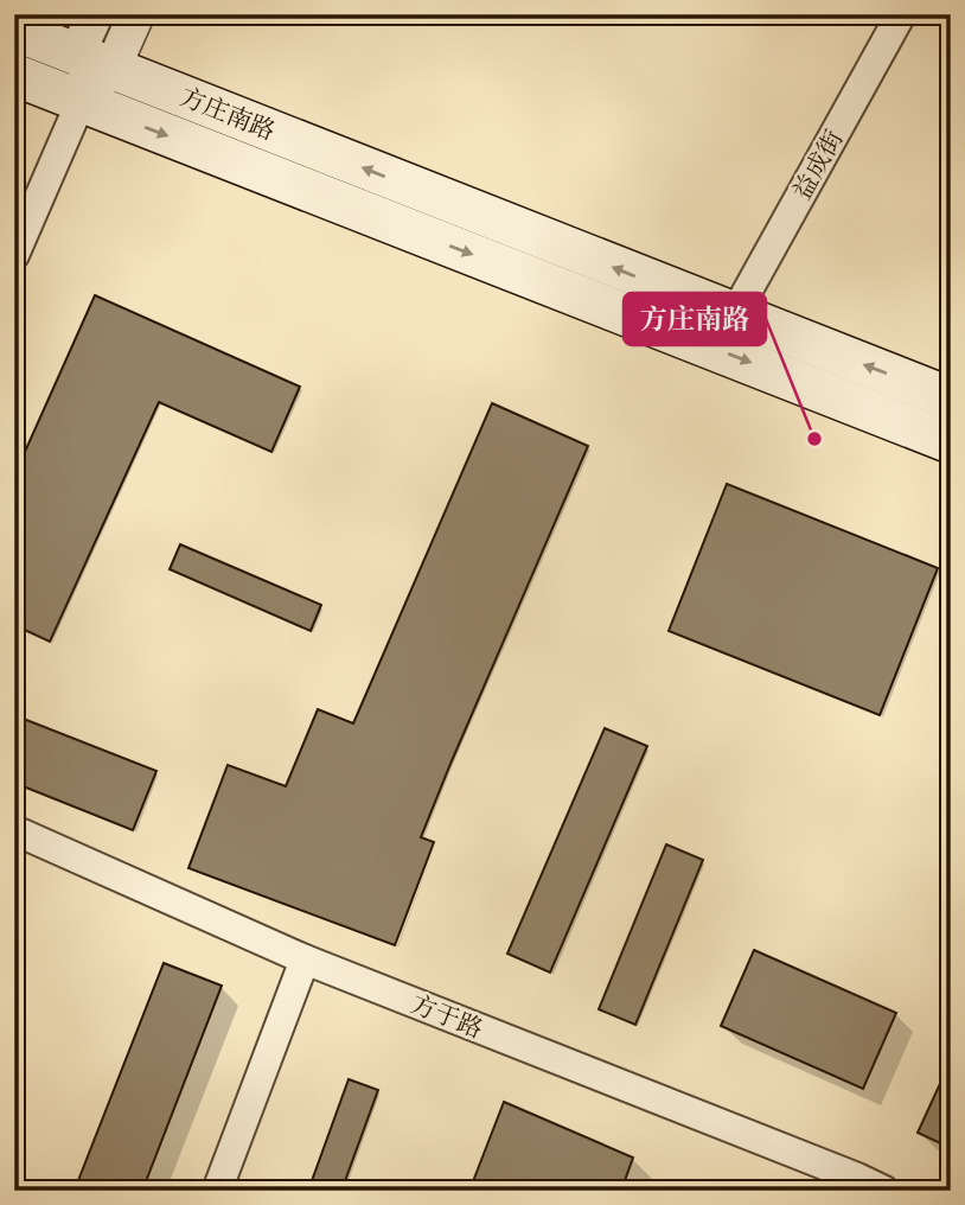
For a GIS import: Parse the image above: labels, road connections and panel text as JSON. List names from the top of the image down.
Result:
{
  "streets": {
    "main road": ["方庄南路"],
    "street": ["益成街", "方于路"]
  },
  "crossings": [
    ["方庄南路", "益成街"]
  ],
  "places": ["方庄南路"]
}
